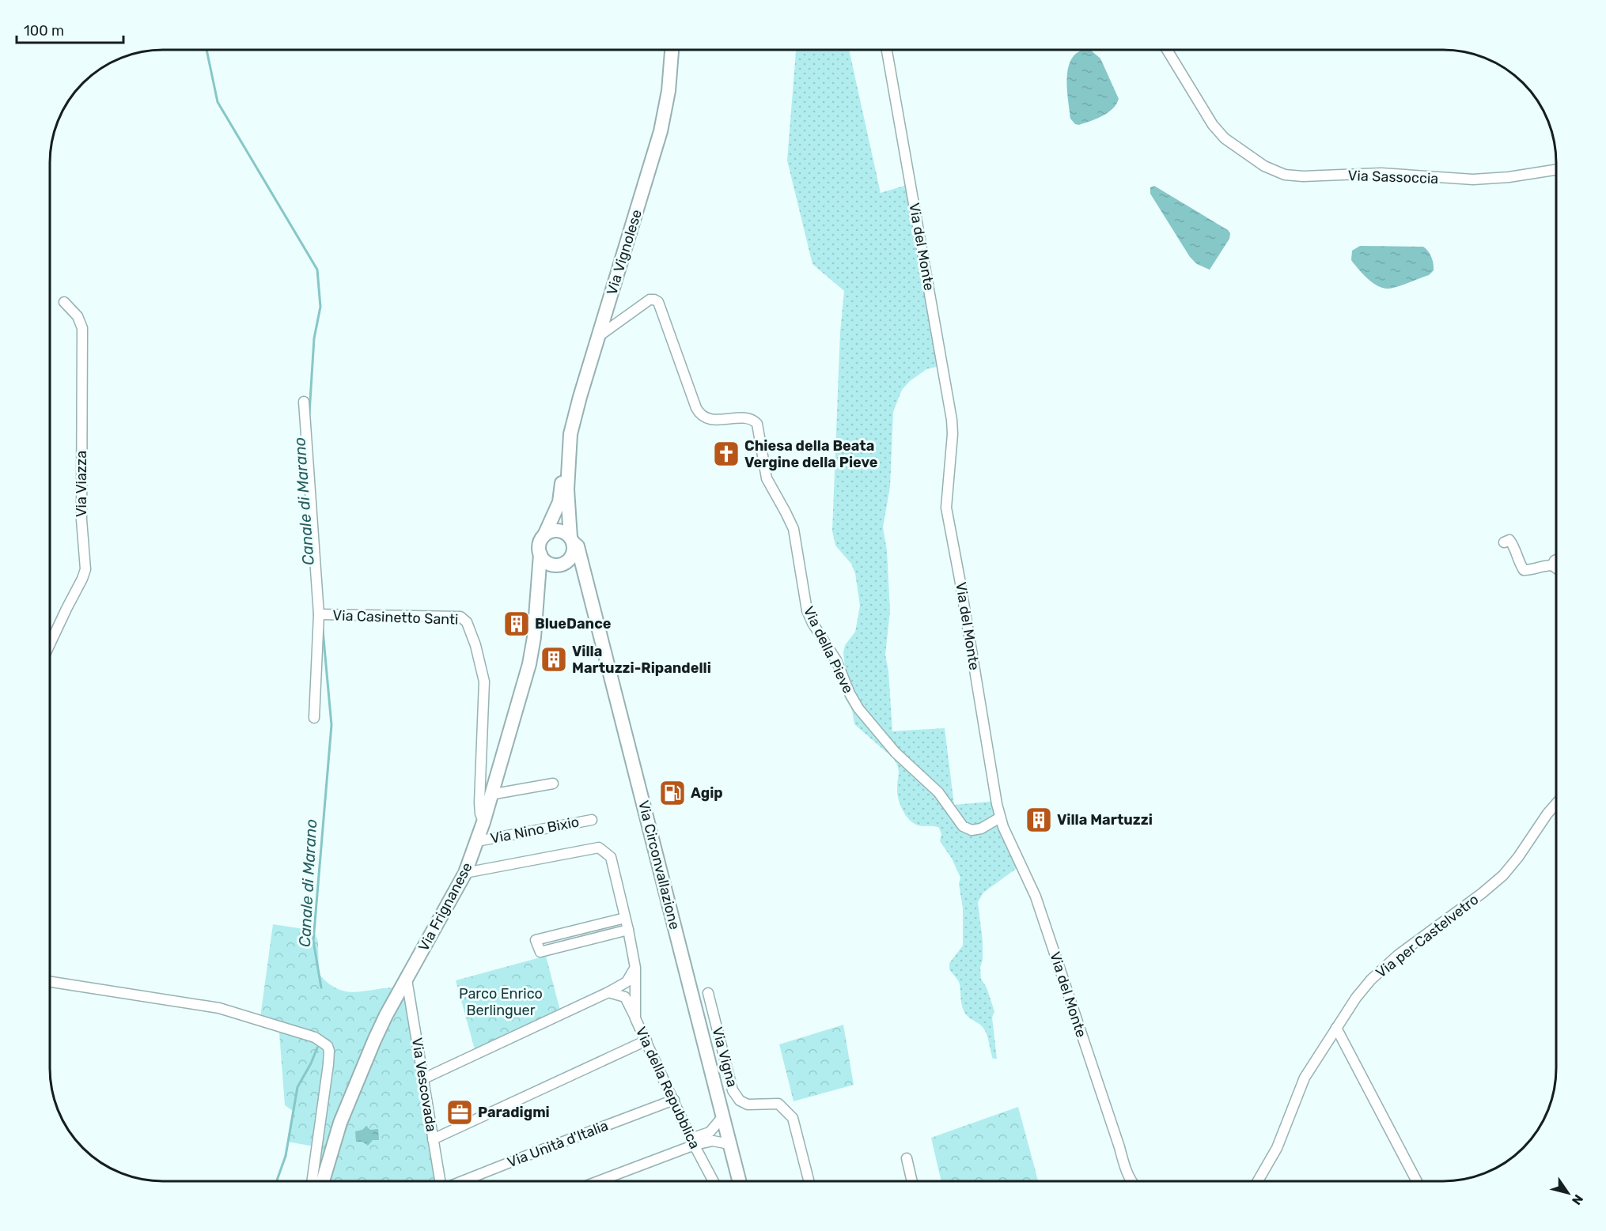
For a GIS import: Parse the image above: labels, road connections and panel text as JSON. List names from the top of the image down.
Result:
{
  "streets": {
    "main road": ["Via Vignolese", "Via Circonvallazione", "Via Frignanese"],
    "street": [
      "Via Sassoccia",
      "Via del Monte",
      "Via Viazza",
      "Via Casinetto Santi",
      "Via della Pieve",
      "Via Nino Bixio",
      "Via per Castelvetro",
      "Via Vigna",
      "Via Vescovada",
      "Via della Repubblica",
      "Via Unità d'Italia"
    ]
  },
  "crossings": [
    ["Via del Monte", "Via della Pieve"],
    ["Via Vignolese", "Via della Pieve"],
    ["Via Vignolese", "Via Circonvallazione"],
    ["Via Casinetto Santi", "Via Frignanese"],
    ["Via Nino Bixio", "Via Frignanese"],
    ["Via Circonvallazione", "Via Frignanese"],
    ["Via Frignanese", "Via Vescovada"],
    ["Via Frignanese", "Via della Repubblica"],
    ["Via della Repubblica", "Via Unità d'Italia"]
  ],
  "water": ["Canale di Marano"],
  "parks": ["Parco Enrico Berlinguer"],
  "places": {
    "church": ["Chiesa della Beata Vergine della Pieve"],
    "building": ["BlueDance", "Villa Martuzzi-Ripandelli", "Villa Martuzzi"],
    "fuel station": ["Agip"],
    "office": ["Paradigmi"]
  },
  "scale_bar": "100 m",
  "north": "bottom right"
}
